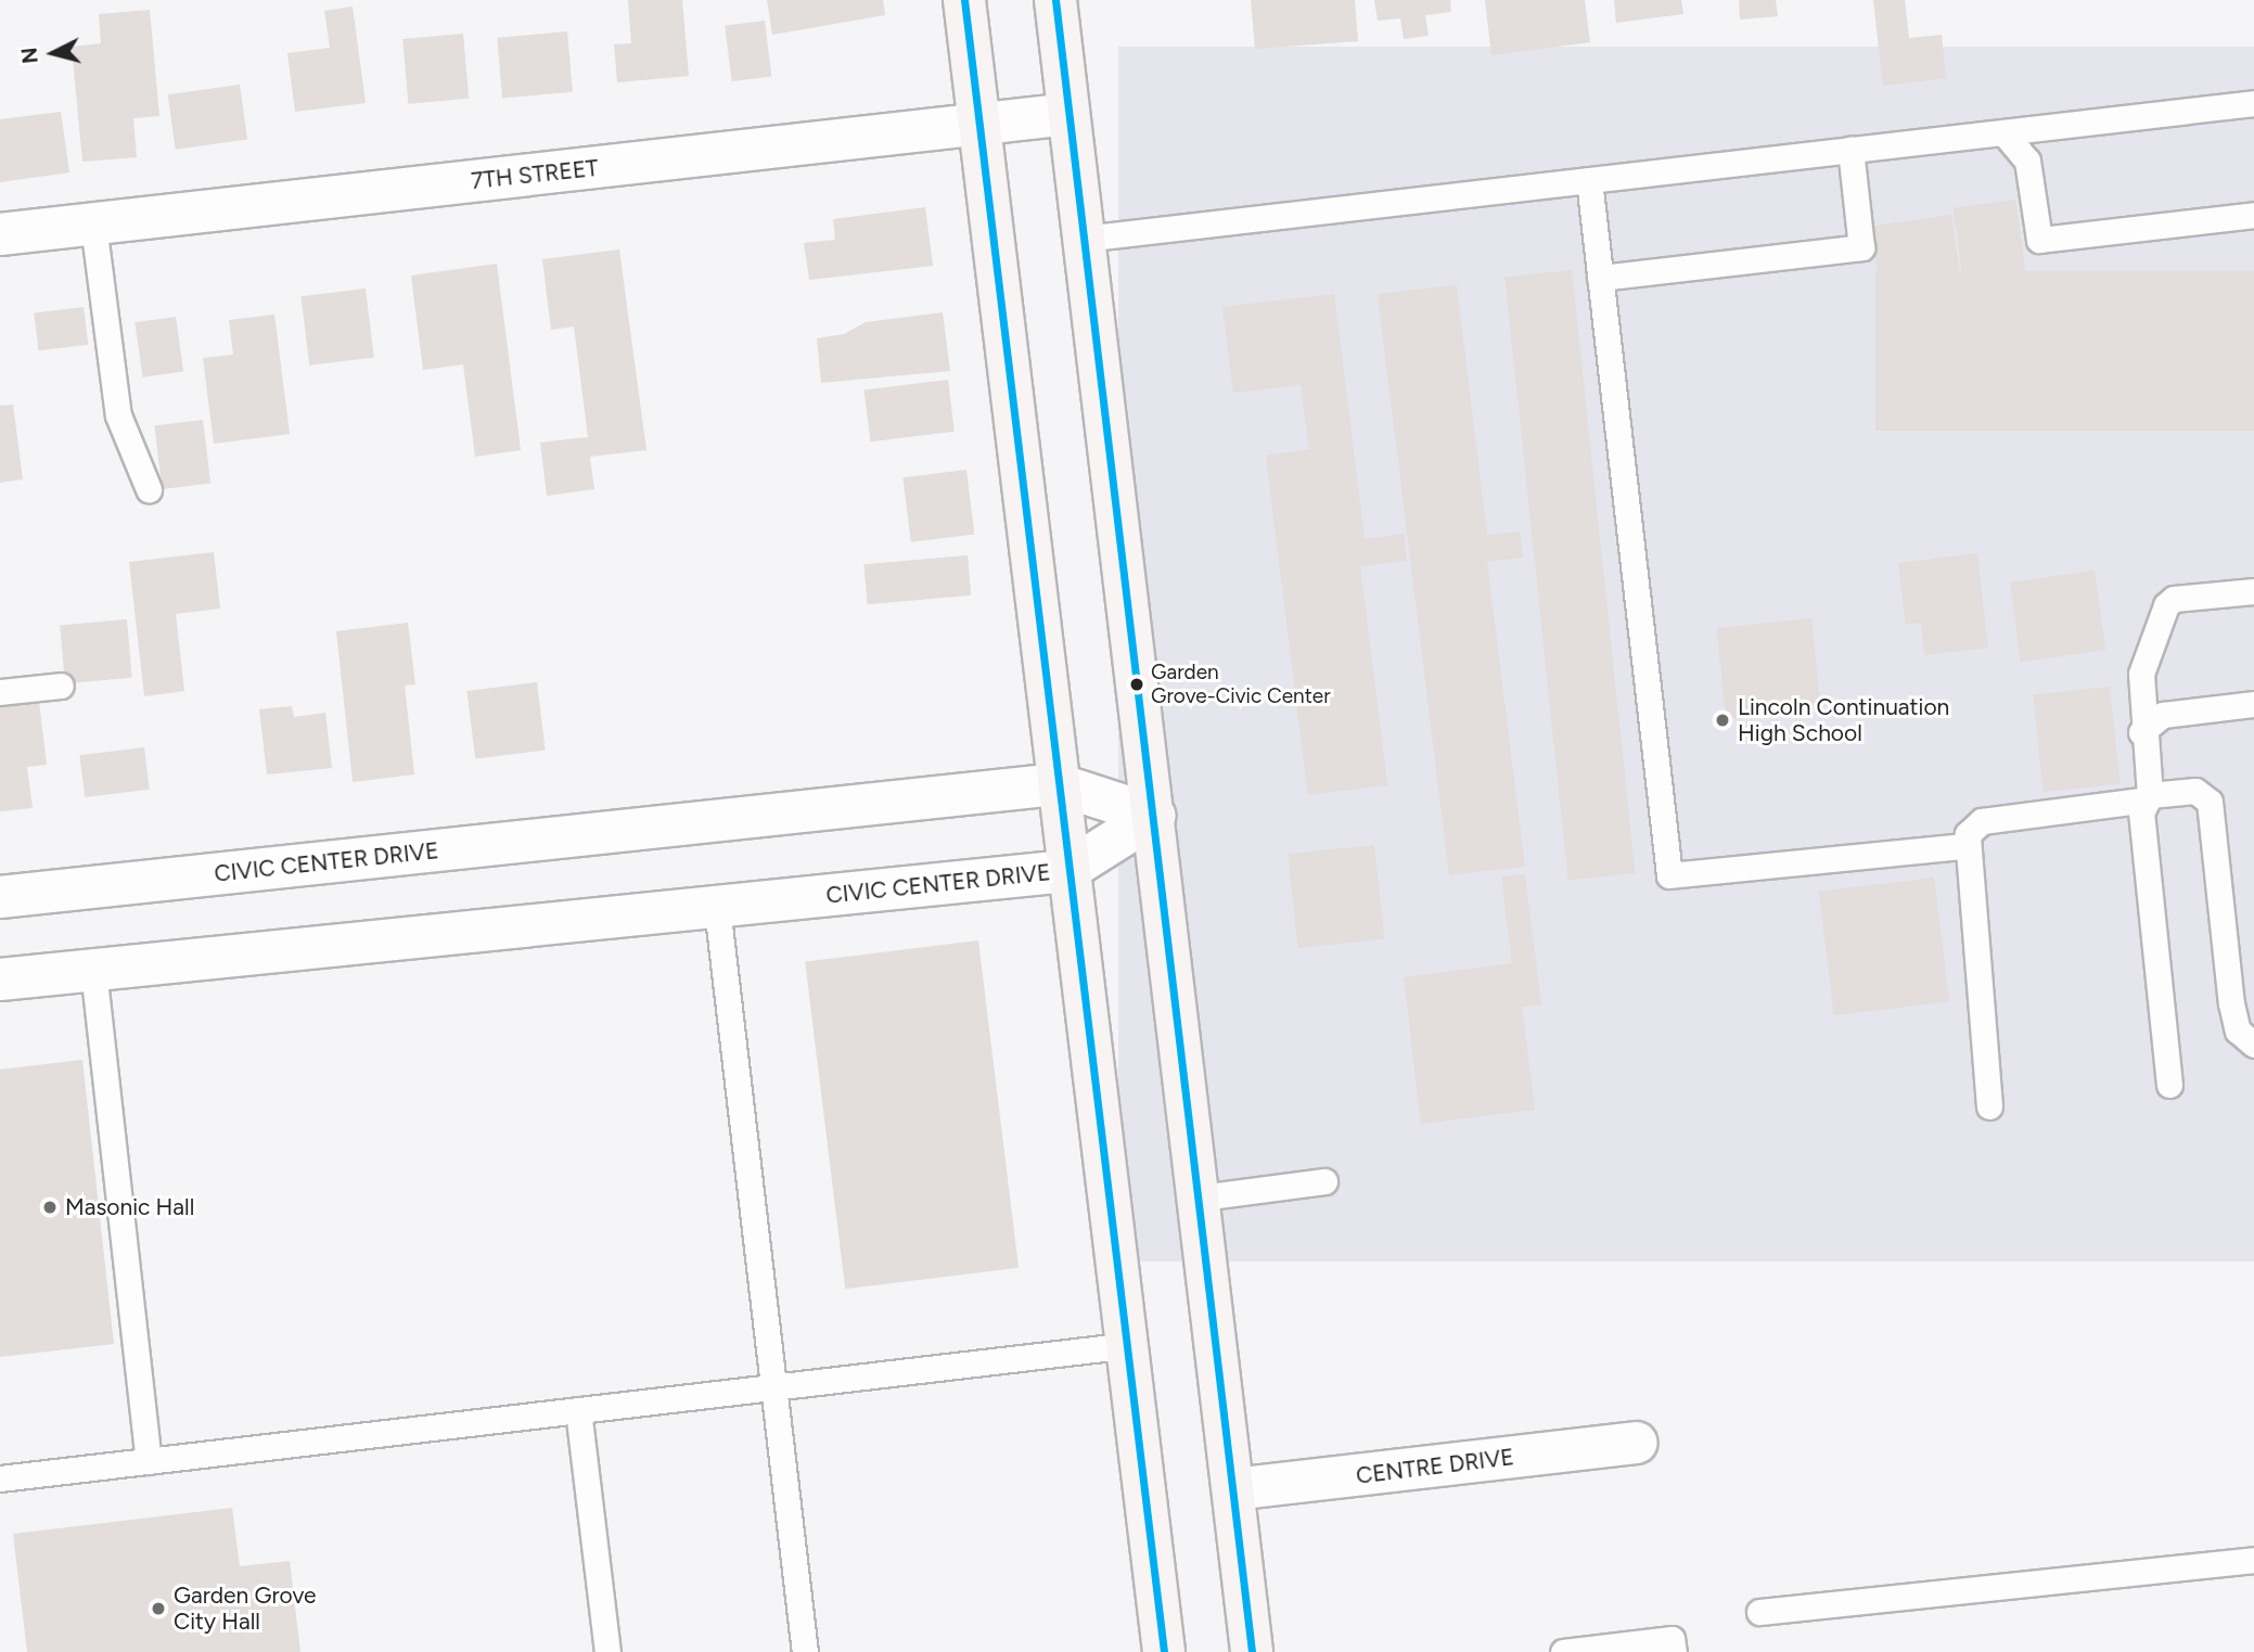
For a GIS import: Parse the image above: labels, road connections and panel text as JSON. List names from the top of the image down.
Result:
{
  "streets": {
    "street": ["7TH STREET", "CIVIC CENTER DRIVE", "CENTRE DRIVE"]
  },
  "places": [
    "Garden Grove-Civic Center",
    "Lincoln Continuation High School",
    "Masonic Hall",
    "Garden Grove City Hall"
  ],
  "north": "left"
}
